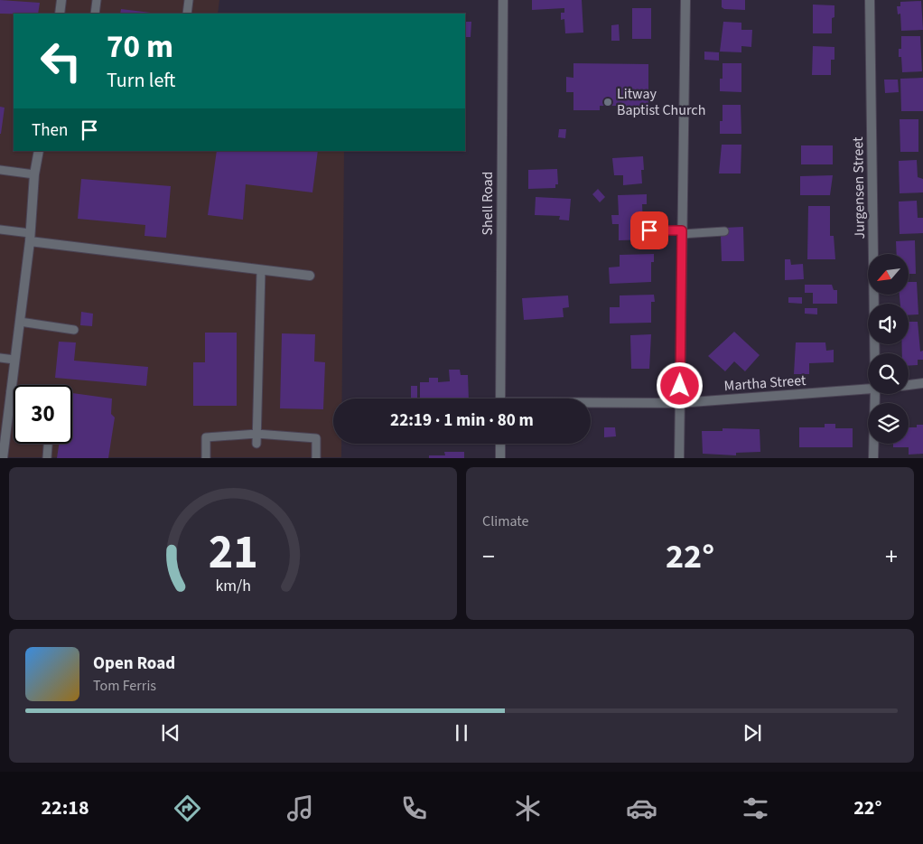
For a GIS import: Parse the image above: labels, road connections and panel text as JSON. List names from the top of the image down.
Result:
{
  "streets": {
    "street": ["Jurgensen Street", "Shell Road", "Martha Street"]
  },
  "places": ["Litway Baptist Church"],
  "north": "bottom left",
  "page": {
    "turn": ["70 m", "Turn left"],
    "then": "Then",
    "limit": "30",
    "trip": "22:19 · 1 min · 80 m",
    "tile": "Climate",
    "heat": ["−", "22°", "+"],
    "song": ["Open Road", "Tom Ferris"],
    "tabs": ["22:18", "22°"],
    "gauge": ["21", "km/h"]
  }
}
